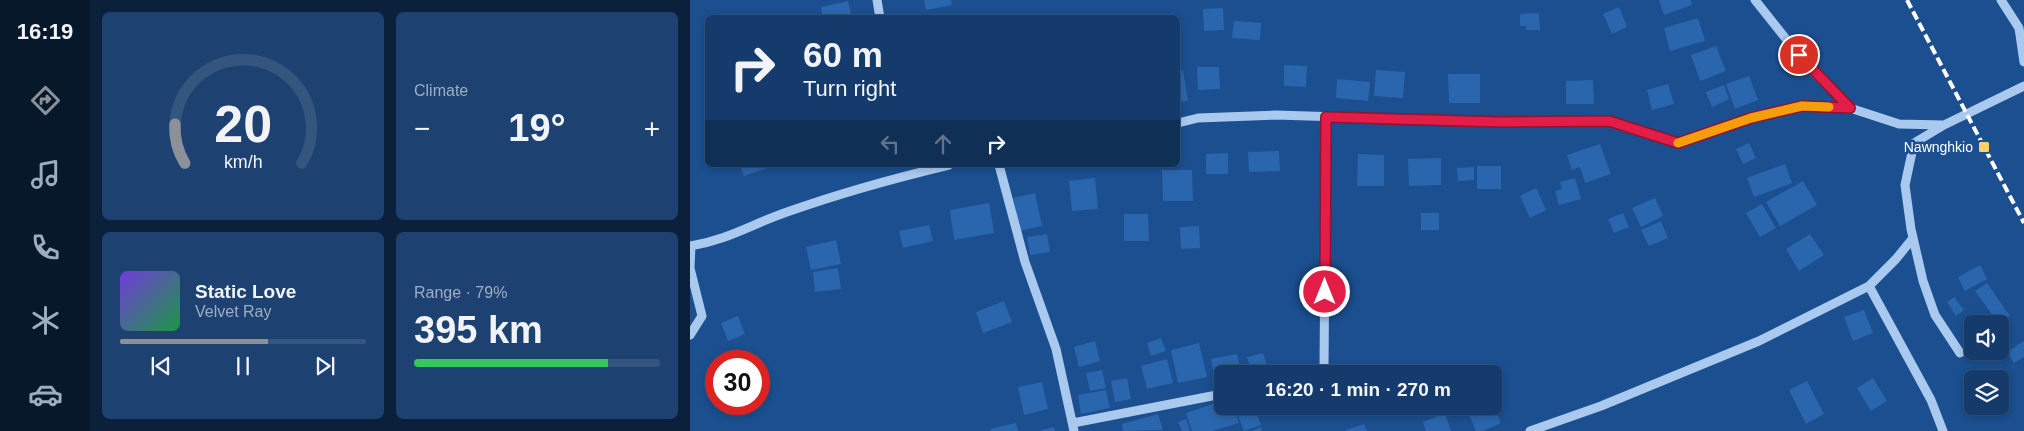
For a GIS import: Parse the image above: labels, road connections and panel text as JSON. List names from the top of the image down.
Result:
{
  "places": {
    "transit": ["Nawnghkio"]
  },
  "page": {
    "tabs": "16:19",
    "tile": [
      "Climate",
      ["Range · 79%", "395 km"]
    ],
    "turn": ["60 m", "Turn right"],
    "heat": ["−", "19°", "+"],
    "song": ["Static Love", "Velvet Ray"],
    "limit": "30",
    "trip": "16:20 · 1 min · 270 m",
    "gauge": ["20", "km/h"]
  }
}
